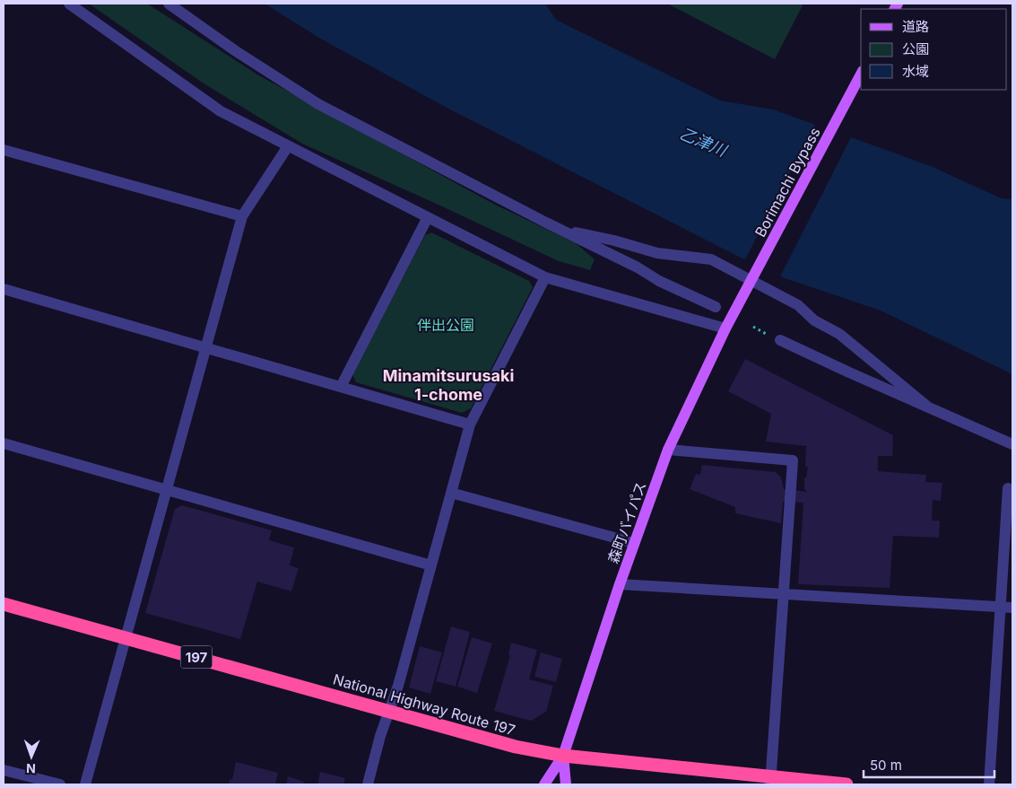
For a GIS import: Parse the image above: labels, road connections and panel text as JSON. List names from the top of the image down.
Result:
{
  "streets": {
    "highway": ["197", "National Highway Route 197"],
    "main road": ["Borimachi Bypass", "森町バイパス"]
  },
  "crossings": [
    ["Borimachi Bypass", "森町バイパス"],
    ["森町バイパス", "National Highway Route 197"]
  ],
  "districts": ["Minamitsurusaki 1-chome"],
  "water": ["乙津川"],
  "parks": ["伴出公園"],
  "legend": ["道路", "公園", "水域"],
  "scale_bar": "50 m",
  "north": "bottom"
}
